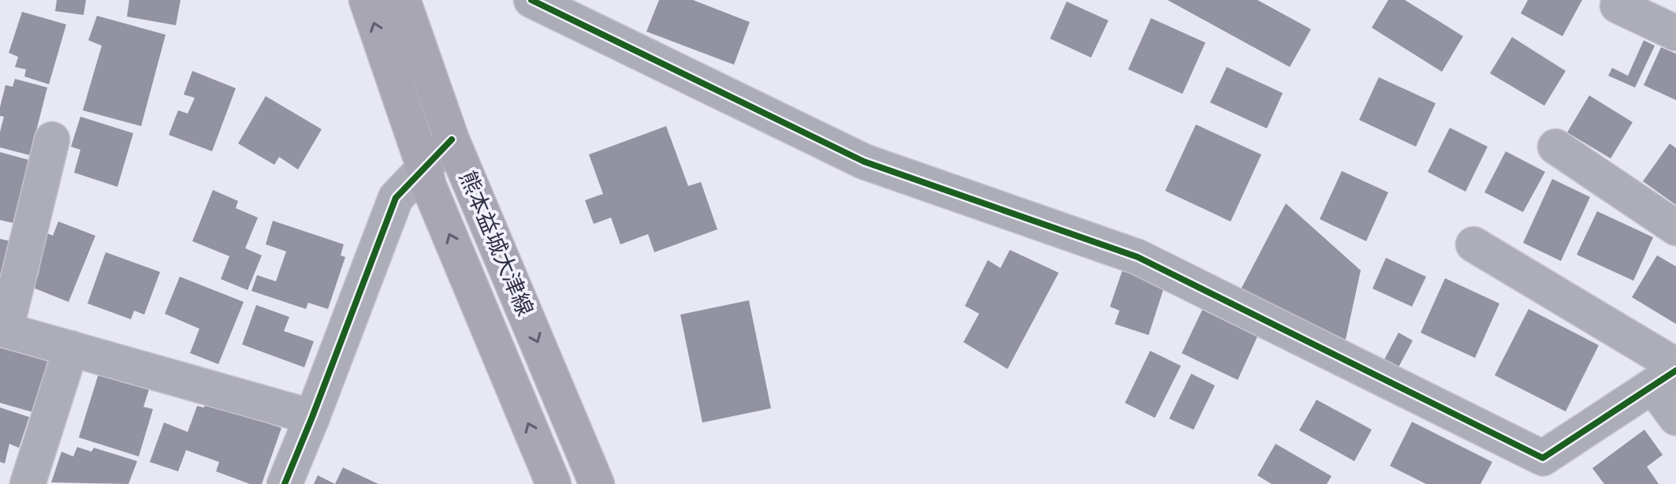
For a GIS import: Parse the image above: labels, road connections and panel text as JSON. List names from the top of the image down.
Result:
{
  "streets": {
    "main road": ["熊本益城大津線"]
  }
}
